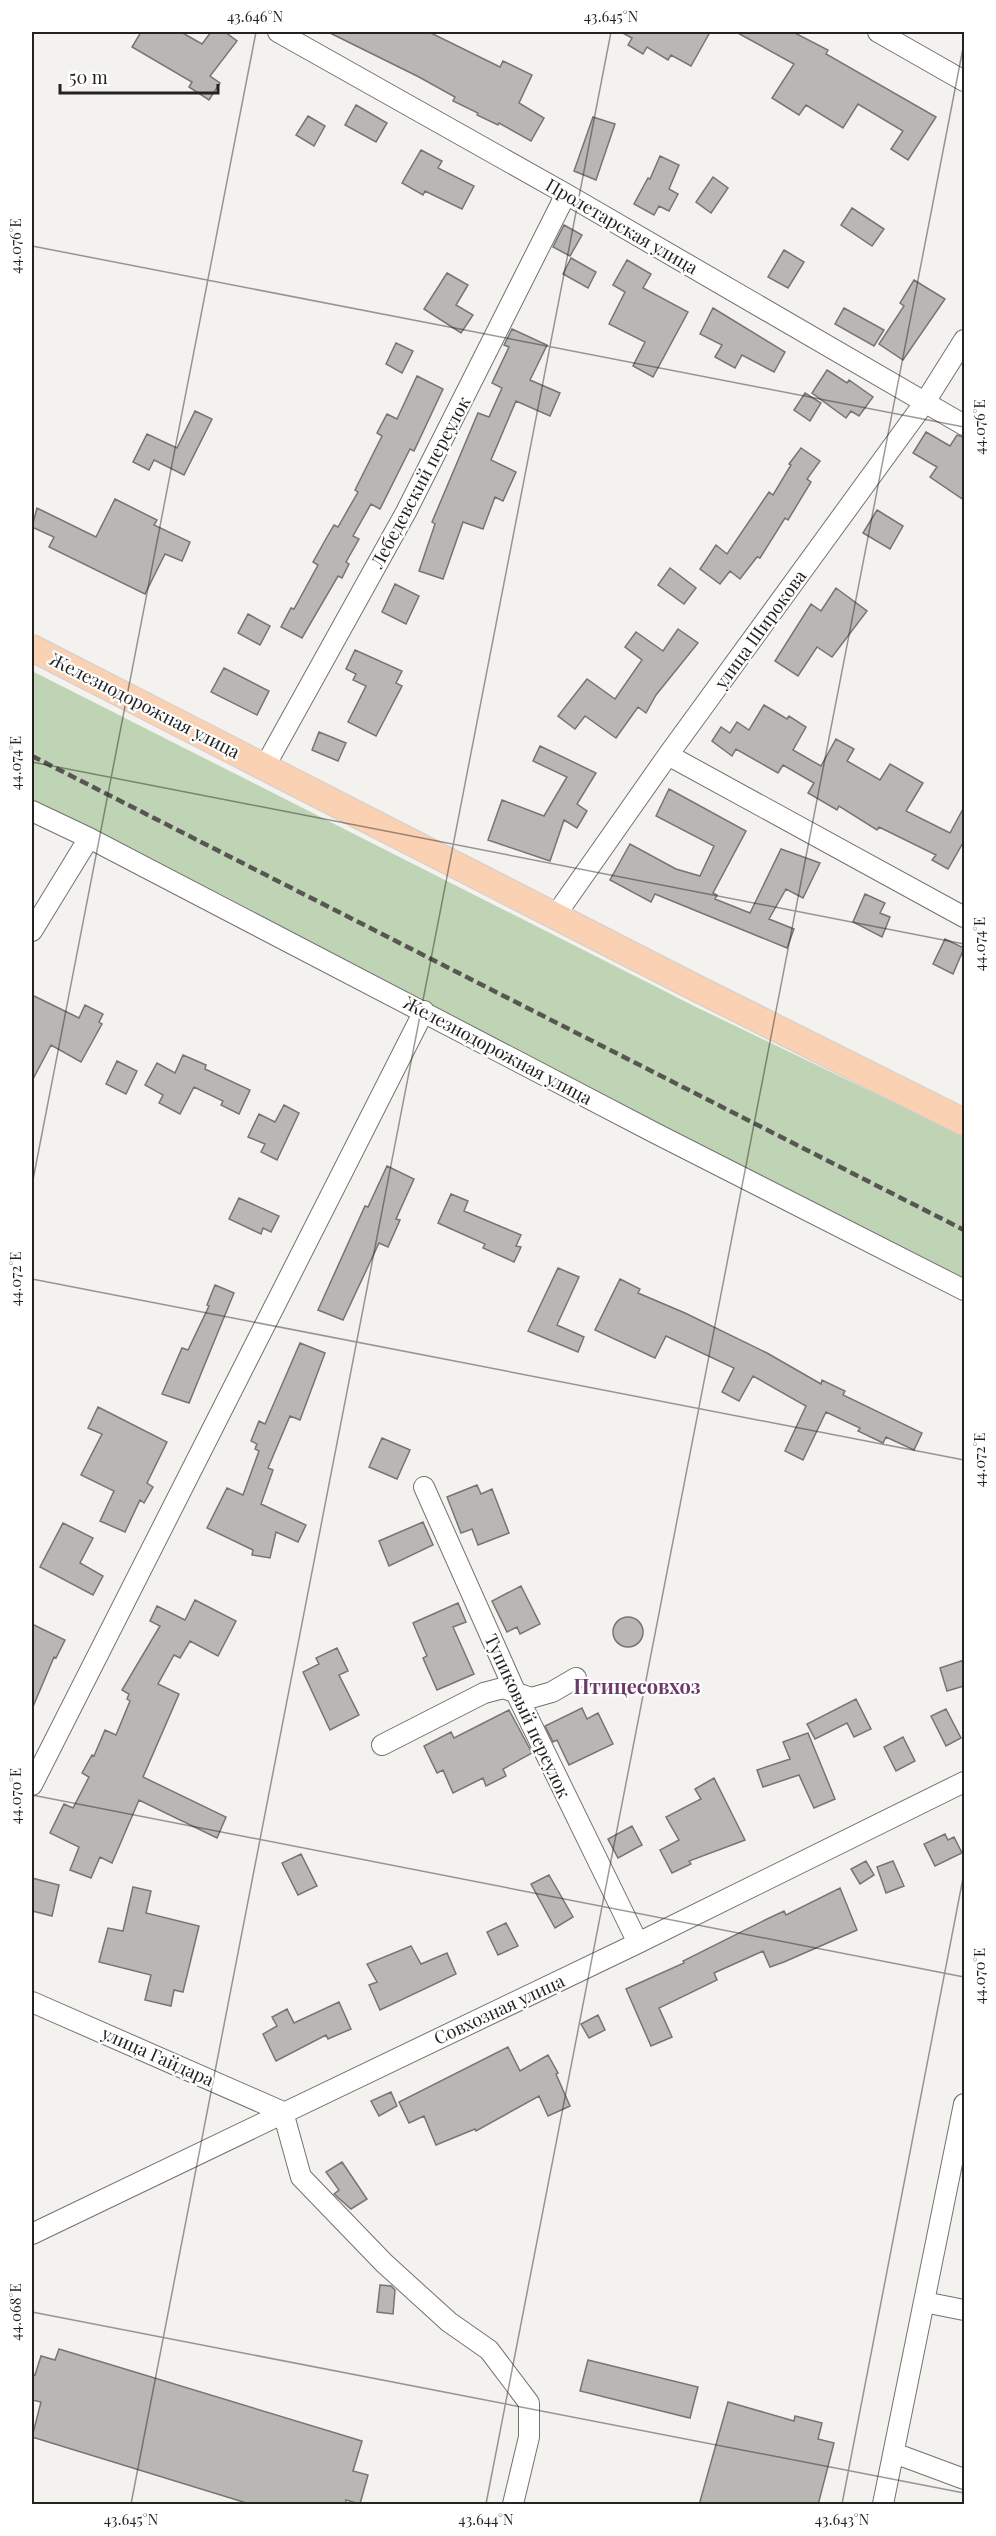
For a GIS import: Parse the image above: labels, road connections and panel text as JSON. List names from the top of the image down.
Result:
{
  "streets": {
    "main road": ["Железнодорожная улица"],
    "street": [
      "Пролетарская улица",
      "Лебедевский переулок",
      "улица Широкова",
      "Тупиковый переулок",
      "Совхозная улица",
      "улица Гайдара"
    ]
  },
  "crossings": [
    ["Пролетарская улица", "Лебедевский переулок"],
    ["Пролетарская улица", "улица Широкова"],
    ["Лебедевский переулок", "Железнодорожная улица"],
    ["улица Широкова", "Железнодорожная улица"],
    ["Тупиковый переулок", "Совхозная улица"],
    ["Совхозная улица", "улица Гайдара"]
  ],
  "districts": ["Птицесовхоз"],
  "scale_bar": "50 m",
  "coordinates": [
    "43.646°N",
    "43.645°N",
    "44.076°E",
    "44.074°E",
    "44.072°E",
    "44.070°E",
    "44.068°E",
    "43.644°N",
    "43.643°N"
  ]
}
